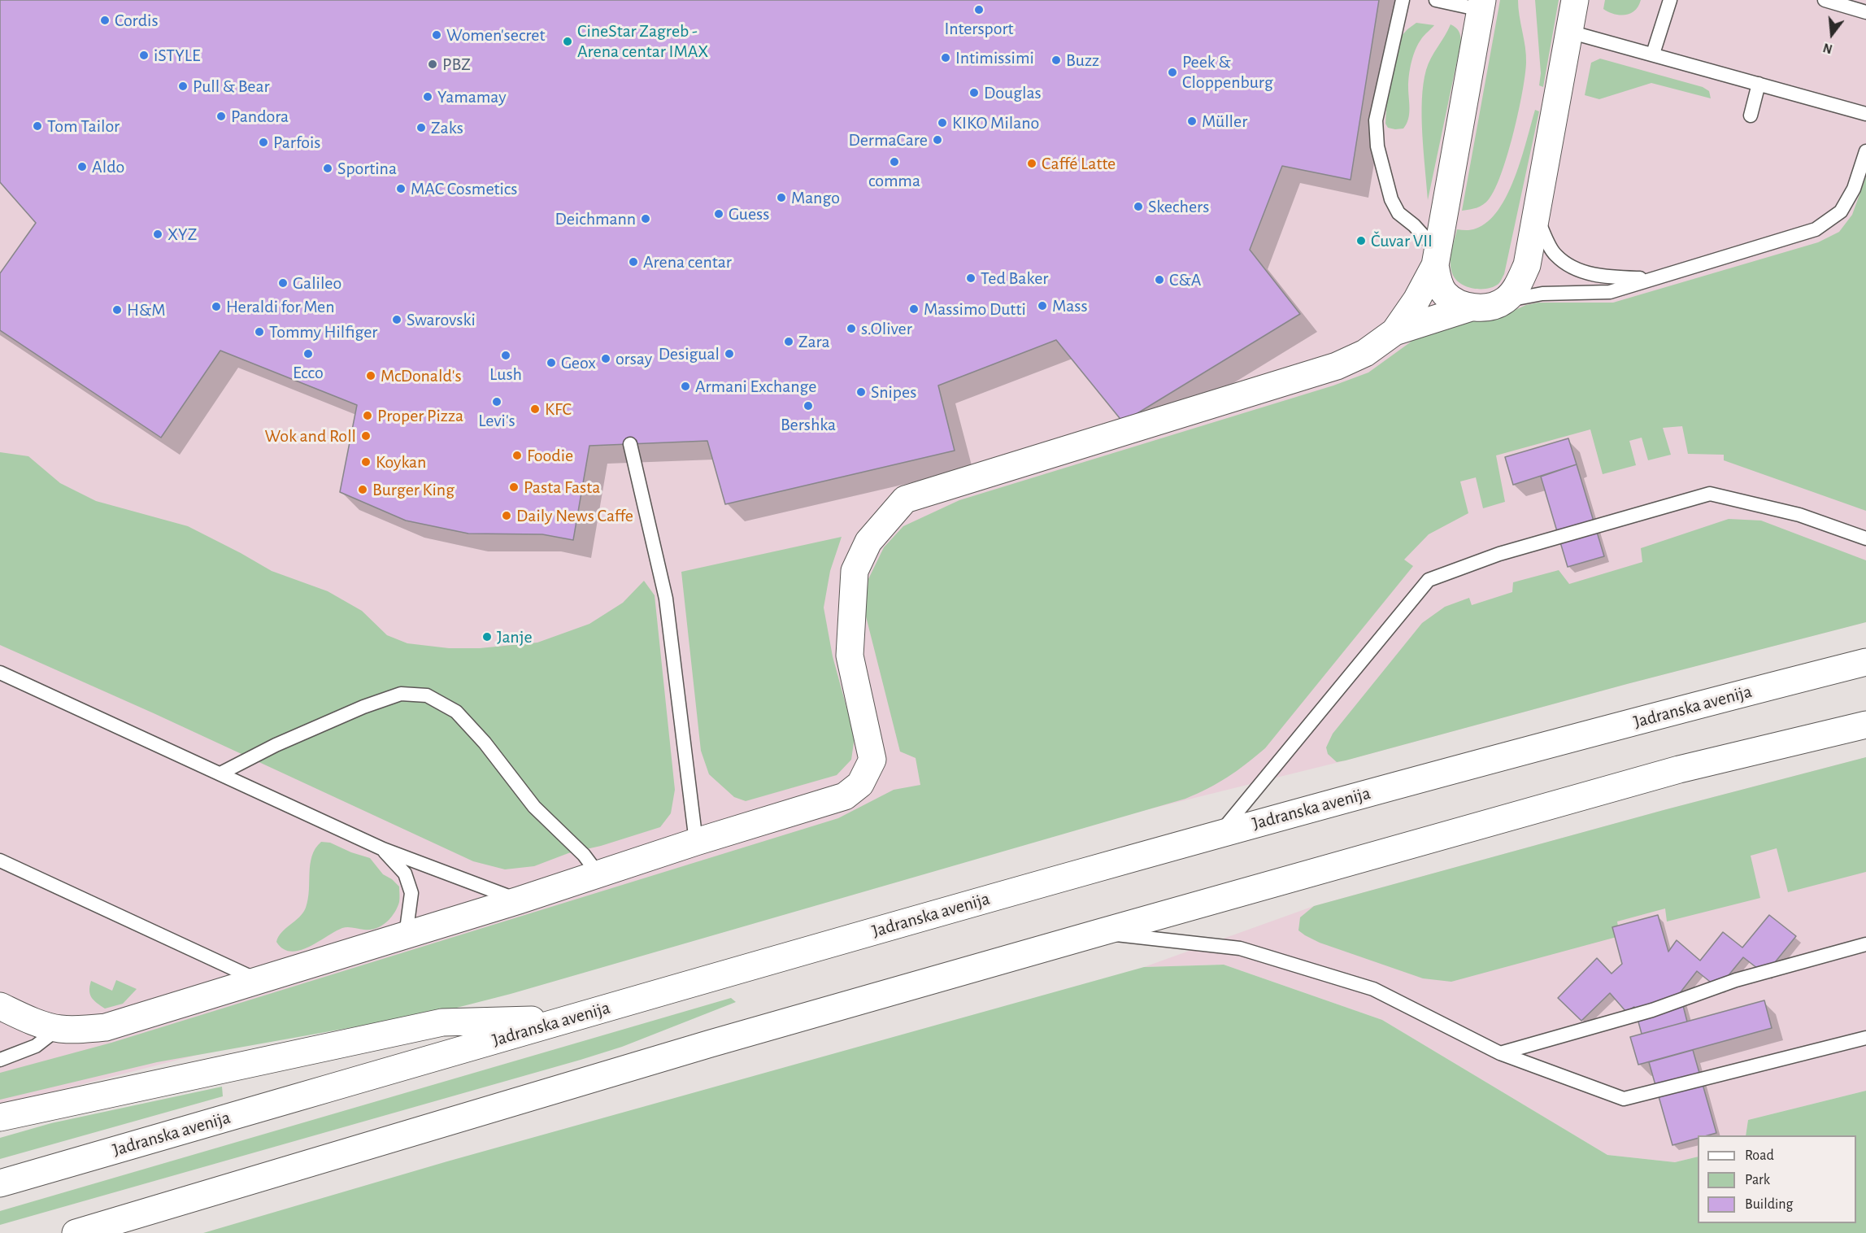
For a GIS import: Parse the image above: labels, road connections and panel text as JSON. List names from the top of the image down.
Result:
{
  "streets": {
    "main road": ["Jadranska avenija"]
  },
  "places": [
    "Intersport",
    "Cordis",
    "Women'secret",
    "CineStar Zagreb - Arena centar IMAX",
    "iSTYLE",
    "Intimissimi",
    "Buzz",
    "PBZ",
    "Peek & Cloppenburg",
    "Pull & Bear",
    "Douglas",
    "Yamamay",
    "Pandora",
    "Müller",
    "KIKO Milano",
    "Tom Tailor",
    "Zaks",
    "DermaCare",
    "Parfois",
    "comma",
    "Caffé Latte",
    "Aldo",
    "Sportina",
    "MAC Cosmetics",
    "Mango",
    "Skechers",
    "Guess",
    "Deichmann",
    "XYZ",
    "Čuvar VII",
    "Arena centar",
    "Ted Baker",
    "C&A",
    "Galileo",
    "Mass",
    "Heraldi for Men",
    "Massimo Dutti",
    "H&M",
    "Swarovski",
    "s.Oliver",
    "Tommy Hilfiger",
    "Zara",
    "Ecco",
    "Desigual",
    "Lush",
    "orsay",
    "Geox",
    "McDonald's",
    "Armani Exchange",
    "Snipes",
    "Levi's",
    "Bershka",
    "KFC",
    "Proper Pizza",
    "Wok and Roll",
    "Foodie",
    "Koykan",
    "Pasta Fasta",
    "Burger King",
    "Daily News Caffe",
    "Janje"
  ],
  "legend": ["Road", "Park", "Building"],
  "north": "bottom"
}
